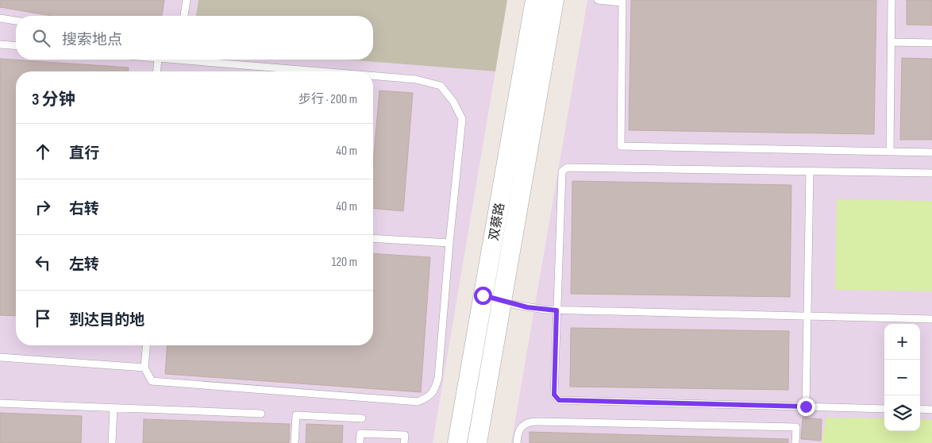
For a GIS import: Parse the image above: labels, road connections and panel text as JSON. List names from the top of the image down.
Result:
{
  "streets": {
    "street": ["双蔡路"]
  },
  "page": {
    "search": "搜索地点",
    "heading": ["3 分钟", "步行 · 200 m"],
    "list": [
      ["直行", "40 m"],
      ["右转", "40 m"],
      ["左转", "120 m"],
      "到达目的地"
    ],
    "map_buttons": ["+", "−"]
  }
}
